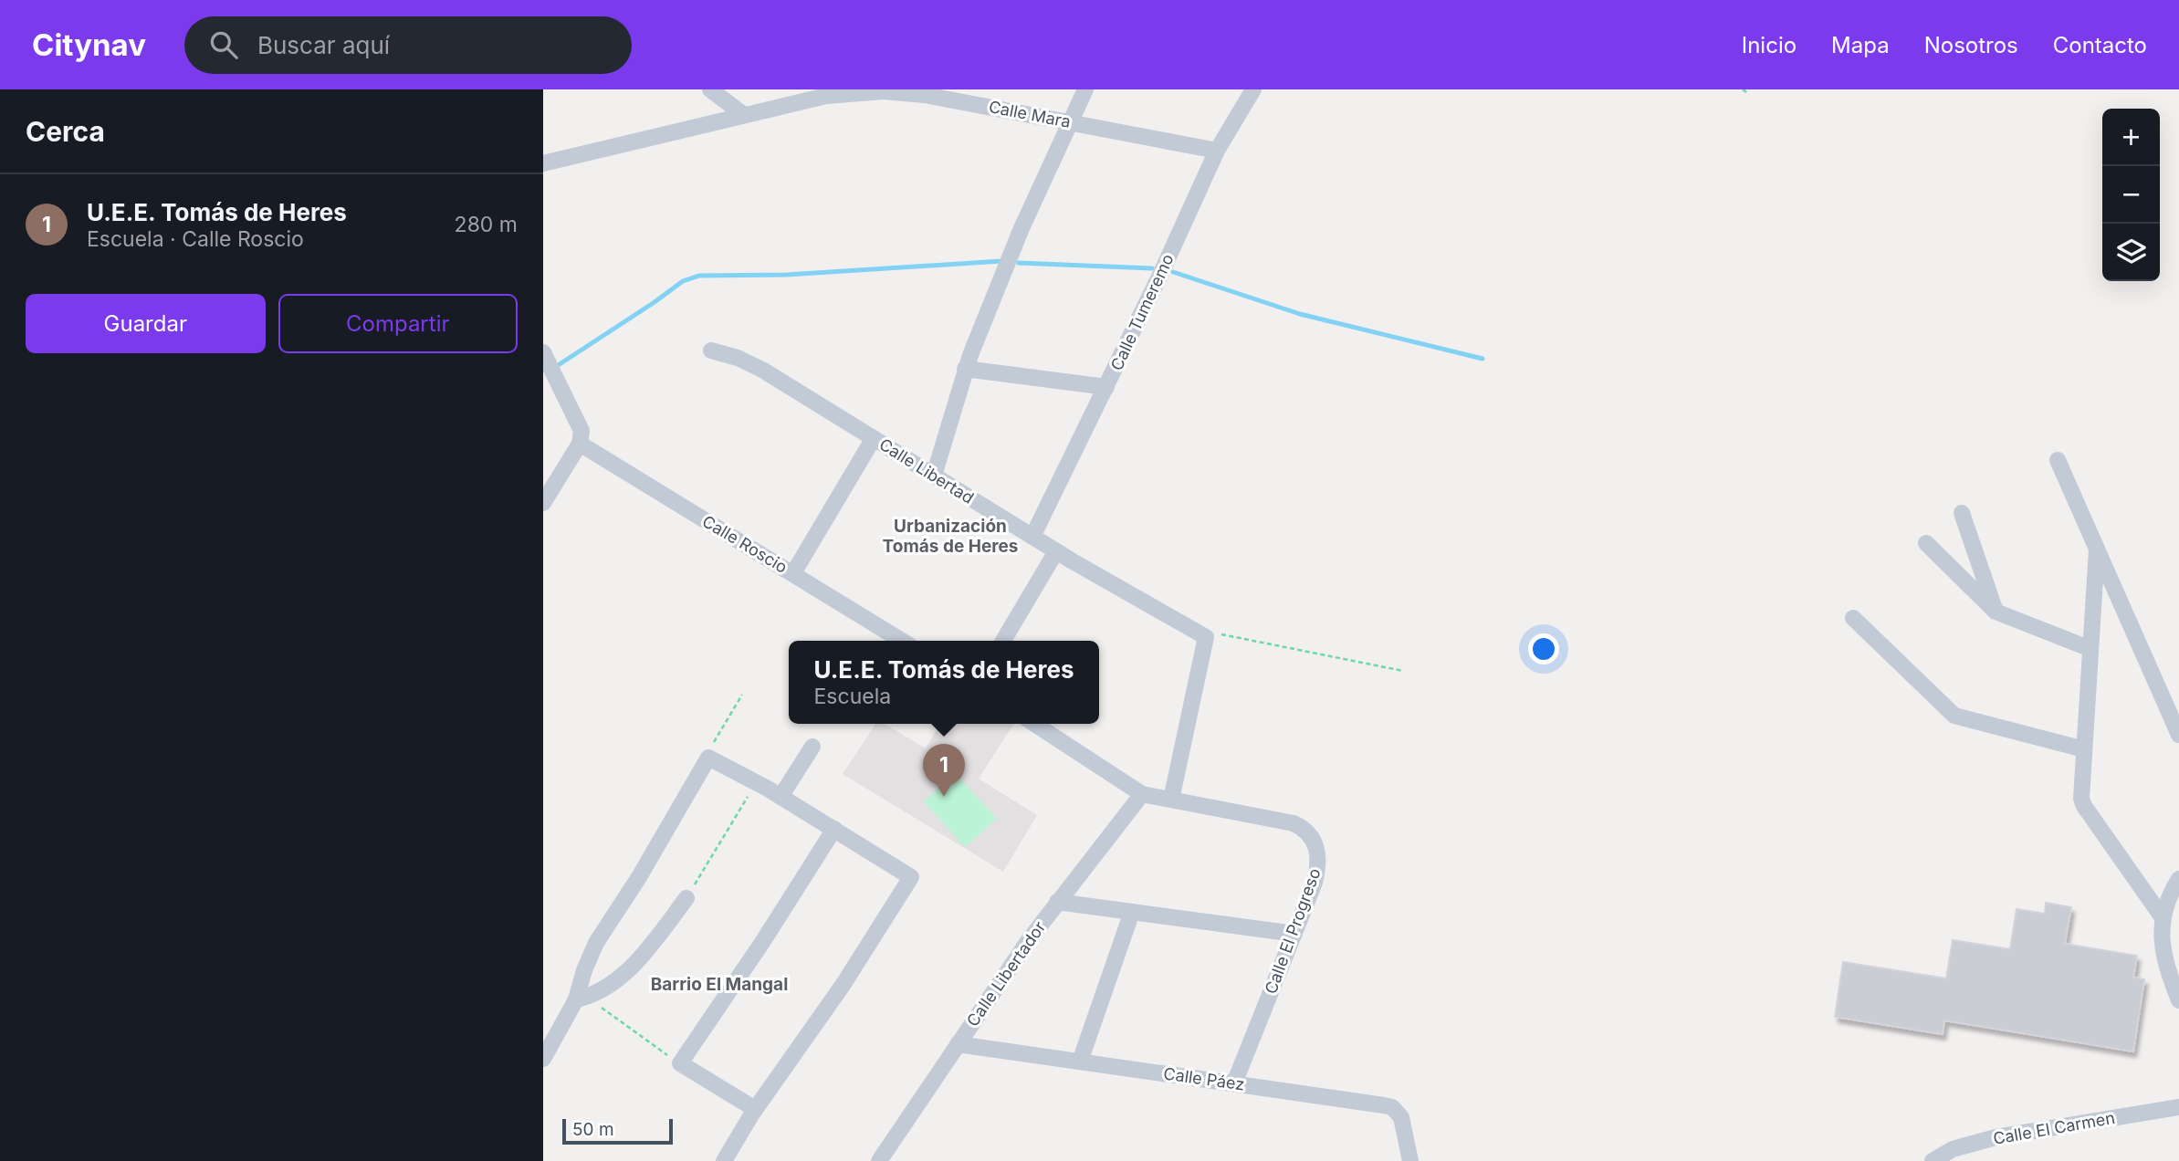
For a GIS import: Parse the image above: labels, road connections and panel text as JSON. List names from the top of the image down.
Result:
{
  "streets": {
    "street": [
      "Calle Mara",
      "Calle Tumeremo",
      "Calle Libertad",
      "Calle Roscio",
      "Calle El Progreso",
      "Calle Libertador",
      "Calle Páez",
      "Calle El Carmen"
    ]
  },
  "crossings": [
    ["Calle Mara", "Calle Tumeremo"],
    ["Calle Tumeremo", "Calle Libertad"],
    ["Calle El Progreso", "Calle Libertador"],
    ["Calle El Progreso", "Calle Páez"],
    ["Calle Libertador", "Calle Páez"]
  ],
  "districts": ["Urbanización Tomás de Heres", "Barrio El Mangal"],
  "scale_bar": "50 m",
  "page": {
    "header": "Citynav",
    "search": "Buscar aquí",
    "nav": [
      "Inicio",
      "Mapa",
      "Nosotros",
      "Contacto"
    ],
    "heading": "Cerca",
    "map_buttons": ["+", "−"],
    "list": [
      {
        "mark": "1",
        "name": "U.E.E. Tomás de Heres",
        "note": "Escuela · Calle Roscio",
        "value": "280 m"
      }
    ],
    "buttons": ["Guardar", "Compartir"],
    "popup": ["U.E.E. Tomás de Heres", "Escuela"],
    "pins": "1",
    "scale": "50 m"
  }
}
